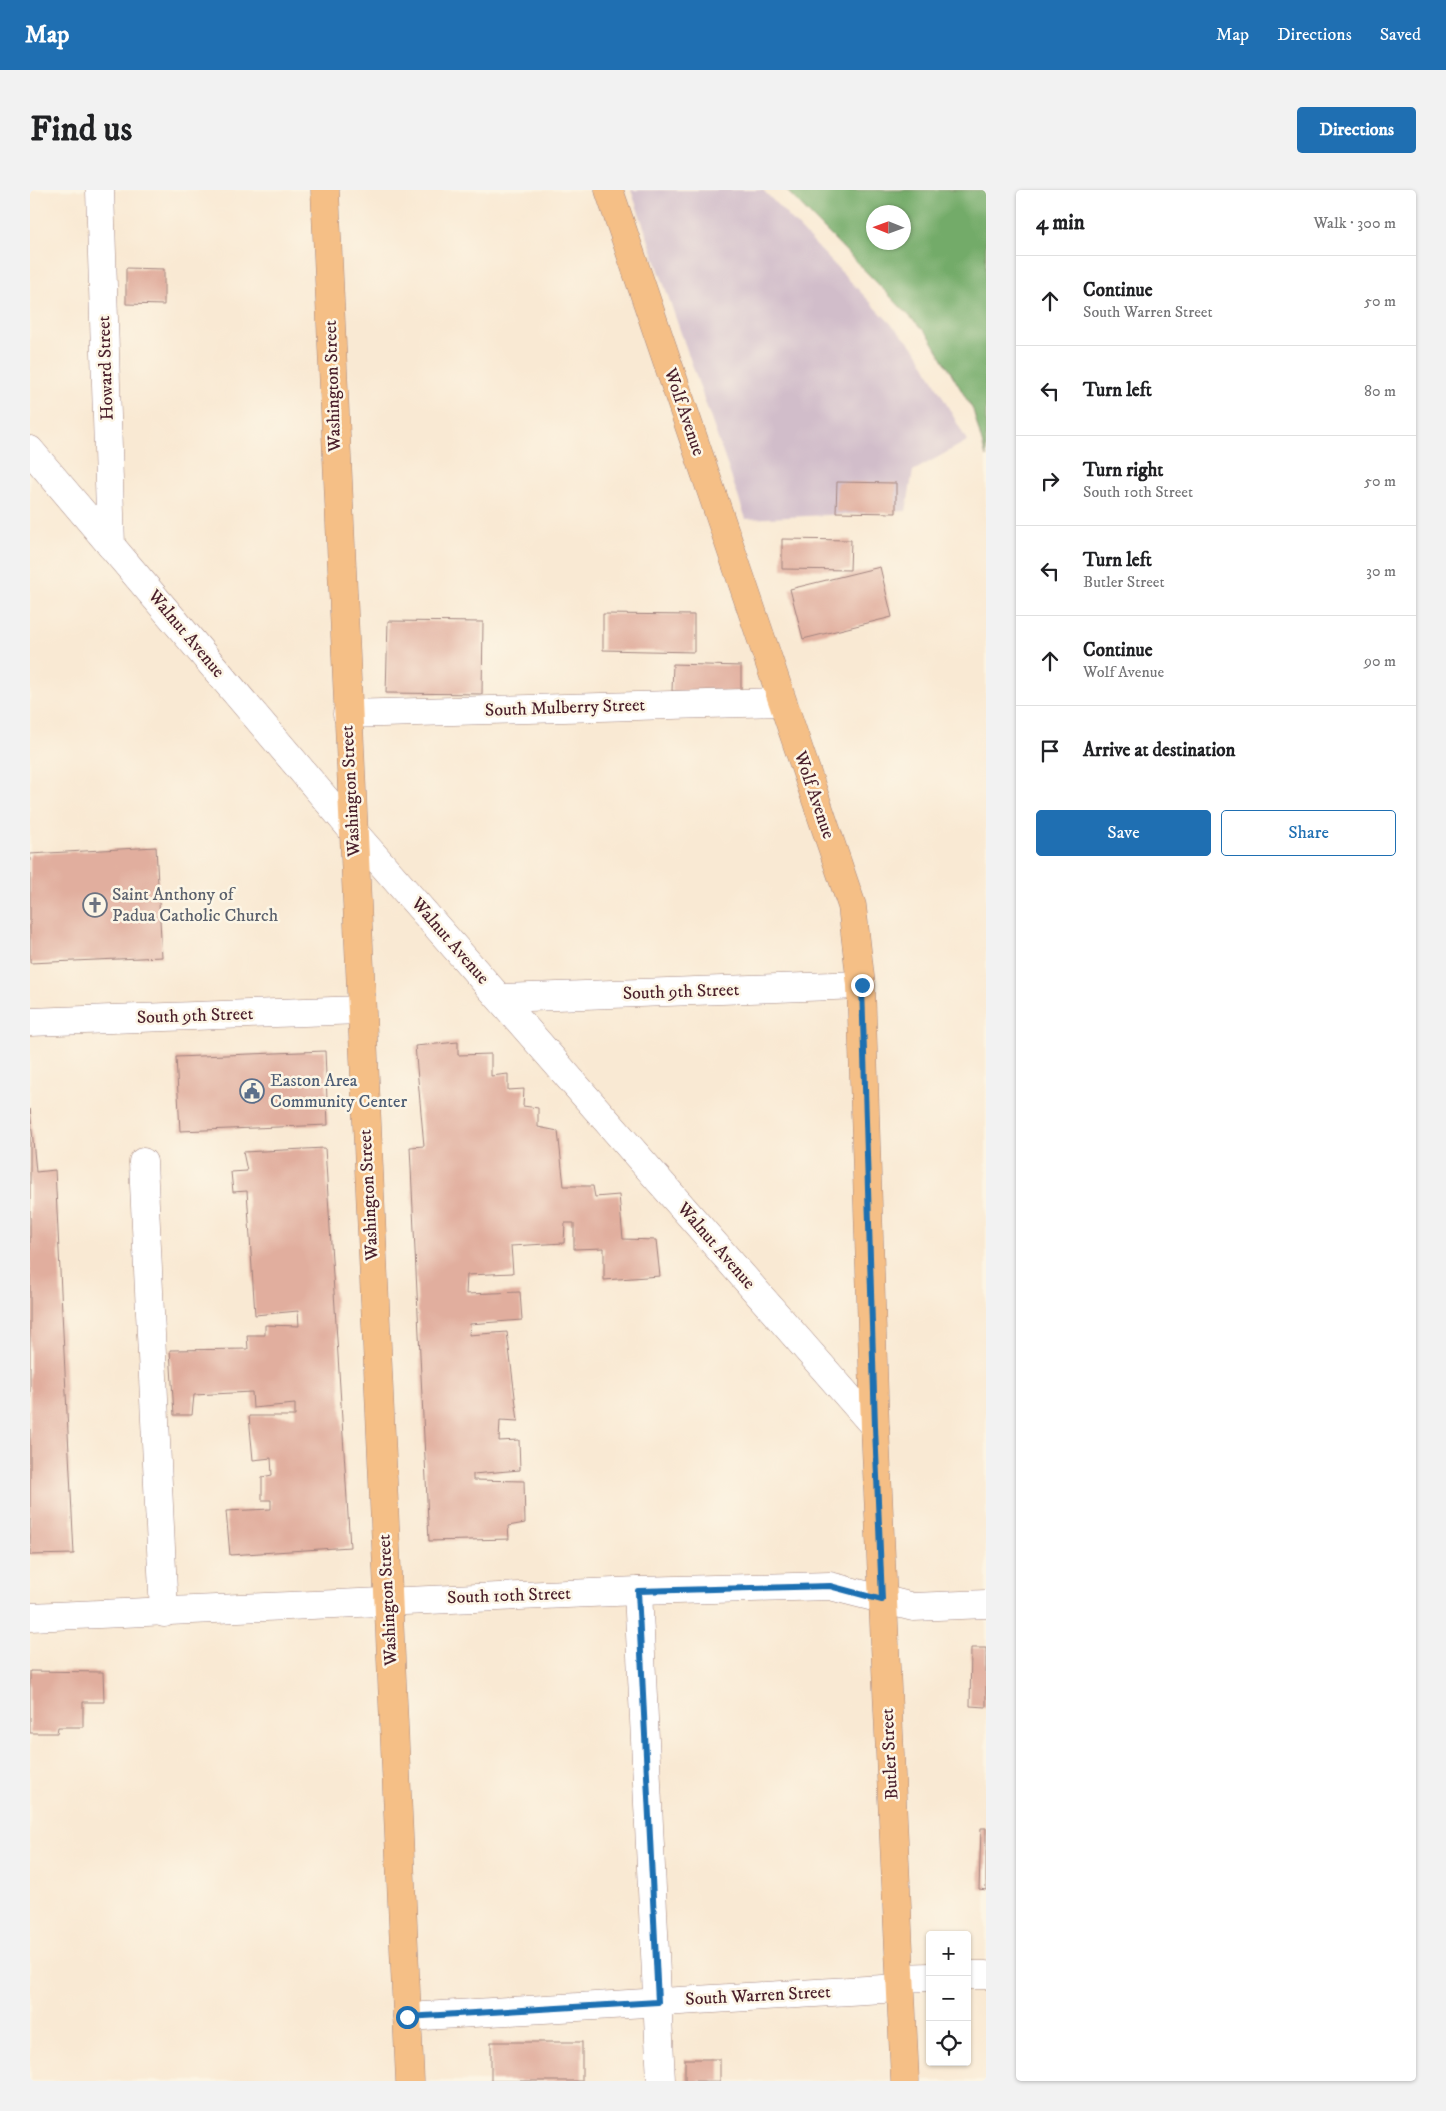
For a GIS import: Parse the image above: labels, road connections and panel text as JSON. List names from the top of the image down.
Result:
{
  "streets": {
    "main road": ["Washington Street", "Wolf Avenue", "Butler Street"],
    "street": [
      "Howard Street",
      "Walnut Avenue",
      "South Mulberry Street",
      "South 9th Street",
      "South 10th Street",
      "South Warren Street"
    ]
  },
  "crossings": [
    ["Howard Street", "Walnut Avenue"],
    ["Washington Street", "Walnut Avenue"],
    ["Washington Street", "South Mulberry Street"],
    ["Washington Street", "South 9th Street"],
    ["Washington Street", "South 10th Street"],
    ["Washington Street", "South Warren Street"],
    ["Wolf Avenue", "Walnut Avenue"],
    ["Wolf Avenue", "South Mulberry Street"],
    ["Wolf Avenue", "South 9th Street"],
    ["Wolf Avenue", "Butler Street"],
    ["Walnut Avenue", "South 9th Street"],
    ["Walnut Avenue", "Butler Street"],
    ["South 10th Street", "Butler Street"],
    ["Butler Street", "South Warren Street"]
  ],
  "places": {
    "church": ["Saint Anthony of Padua Catholic Church"],
    "public building": ["Easton Area Community Center"]
  },
  "north": "left",
  "page": {
    "header": "Map",
    "nav": ["Map", "Directions", "Saved"],
    "buttons": [
      "Directions",
      ["Save", "Share"]
    ],
    "title": "Find us",
    "heading": ["4 min", "Walk · 300 m"],
    "list": [
      ["Continue", "South Warren Street", "50 m"],
      ["Turn left", "80 m"],
      ["Turn right", "South 10th Street", "50 m"],
      ["Turn left", "Butler Street", "30 m"],
      ["Continue", "Wolf Avenue", "90 m"],
      "Arrive at destination"
    ],
    "map_buttons": ["+", "−"]
  }
}
